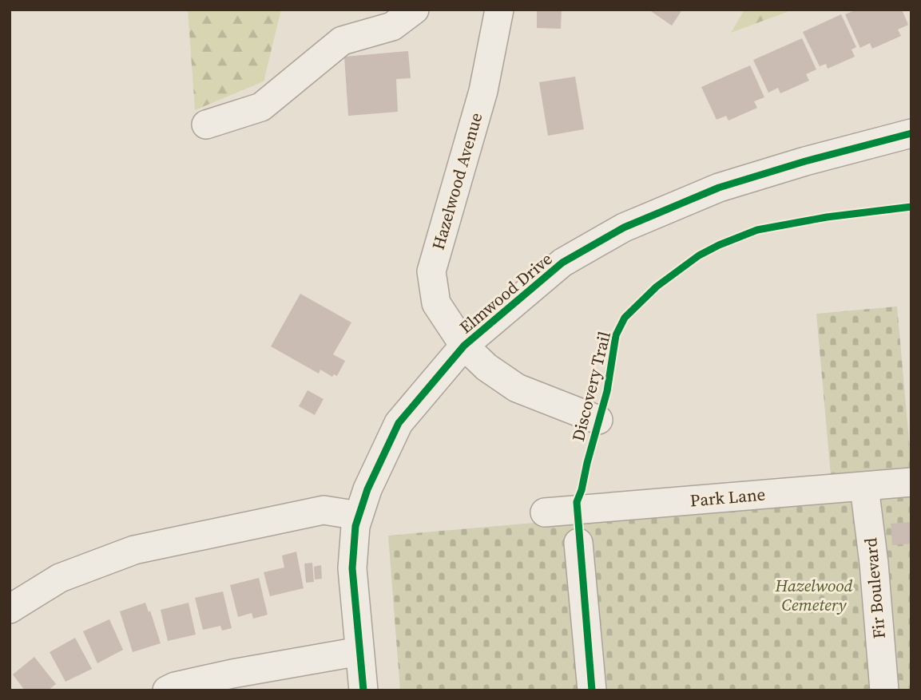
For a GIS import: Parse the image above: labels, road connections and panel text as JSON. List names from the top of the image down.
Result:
{
  "streets": {
    "street": [
      "Hazelwood Avenue",
      "Elmwood Drive",
      "Park Lane",
      "Fir Boulevard"
    ],
    "cycle path": ["Discovery Trail"]
  },
  "crossings": [
    ["Hazelwood Avenue", "Elmwood Drive"],
    ["Park Lane", "Fir Boulevard"]
  ],
  "parks": ["Hazelwood Cemetery"]
}
